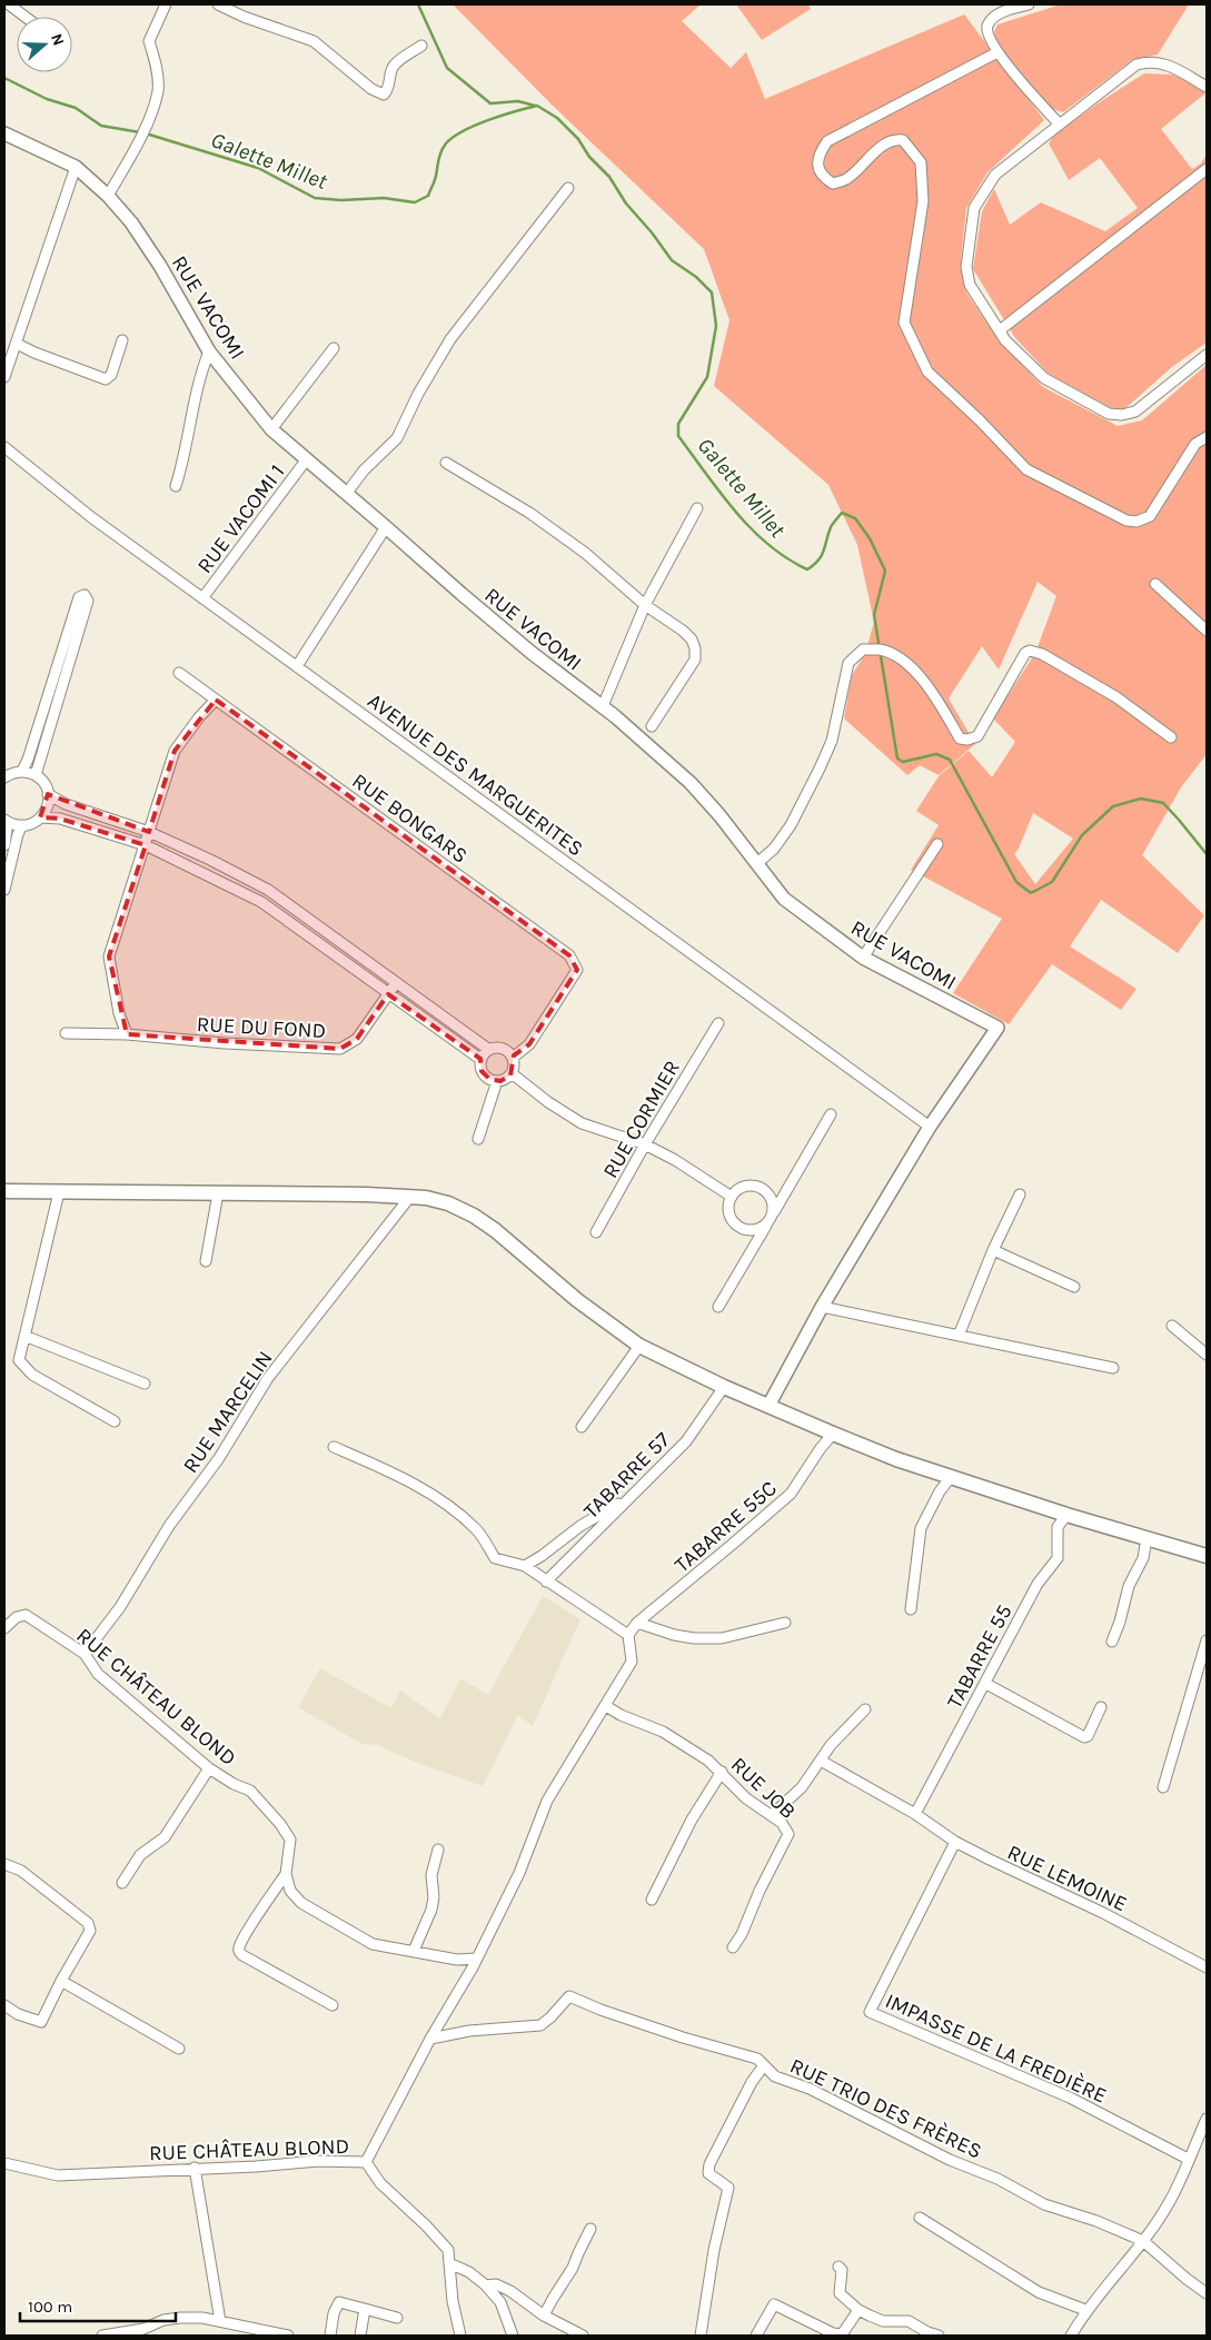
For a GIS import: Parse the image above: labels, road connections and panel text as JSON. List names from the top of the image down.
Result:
{
  "streets": {
    "street": [
      "RUE VACOMI",
      "RUE VACOMI 1",
      "AVENUE DES MARGUERITES",
      "RUE BONGARS",
      "RUE DU FOND",
      "RUE CORMIER",
      "RUE MARCELIN",
      "TABARRE 57",
      "TABARRE 55C",
      "TABARRE 55",
      "RUE CHÂTEAU BLOND",
      "RUE JOB",
      "RUE LEMOINE",
      "IMPASSE DE LA FREDIÈRE",
      "RUE TRIO DES FRÈRES"
    ]
  },
  "crossings": [
    ["RUE VACOMI", "RUE VACOMI 1"],
    ["RUE VACOMI", "AVENUE DES MARGUERITES"],
    ["RUE VACOMI 1", "AVENUE DES MARGUERITES"],
    ["RUE MARCELIN", "RUE CHÂTEAU BLOND"],
    ["TABARRE 55C", "RUE CHÂTEAU BLOND"],
    ["TABARRE 55", "RUE LEMOINE"],
    ["RUE CHÂTEAU BLOND", "RUE JOB"],
    ["RUE CHÂTEAU BLOND", "RUE TRIO DES FRÈRES"],
    ["RUE LEMOINE", "IMPASSE DE LA FREDIÈRE"]
  ],
  "water": ["Galette Millet"],
  "scale_bar": "100 m",
  "north": "right"
}
